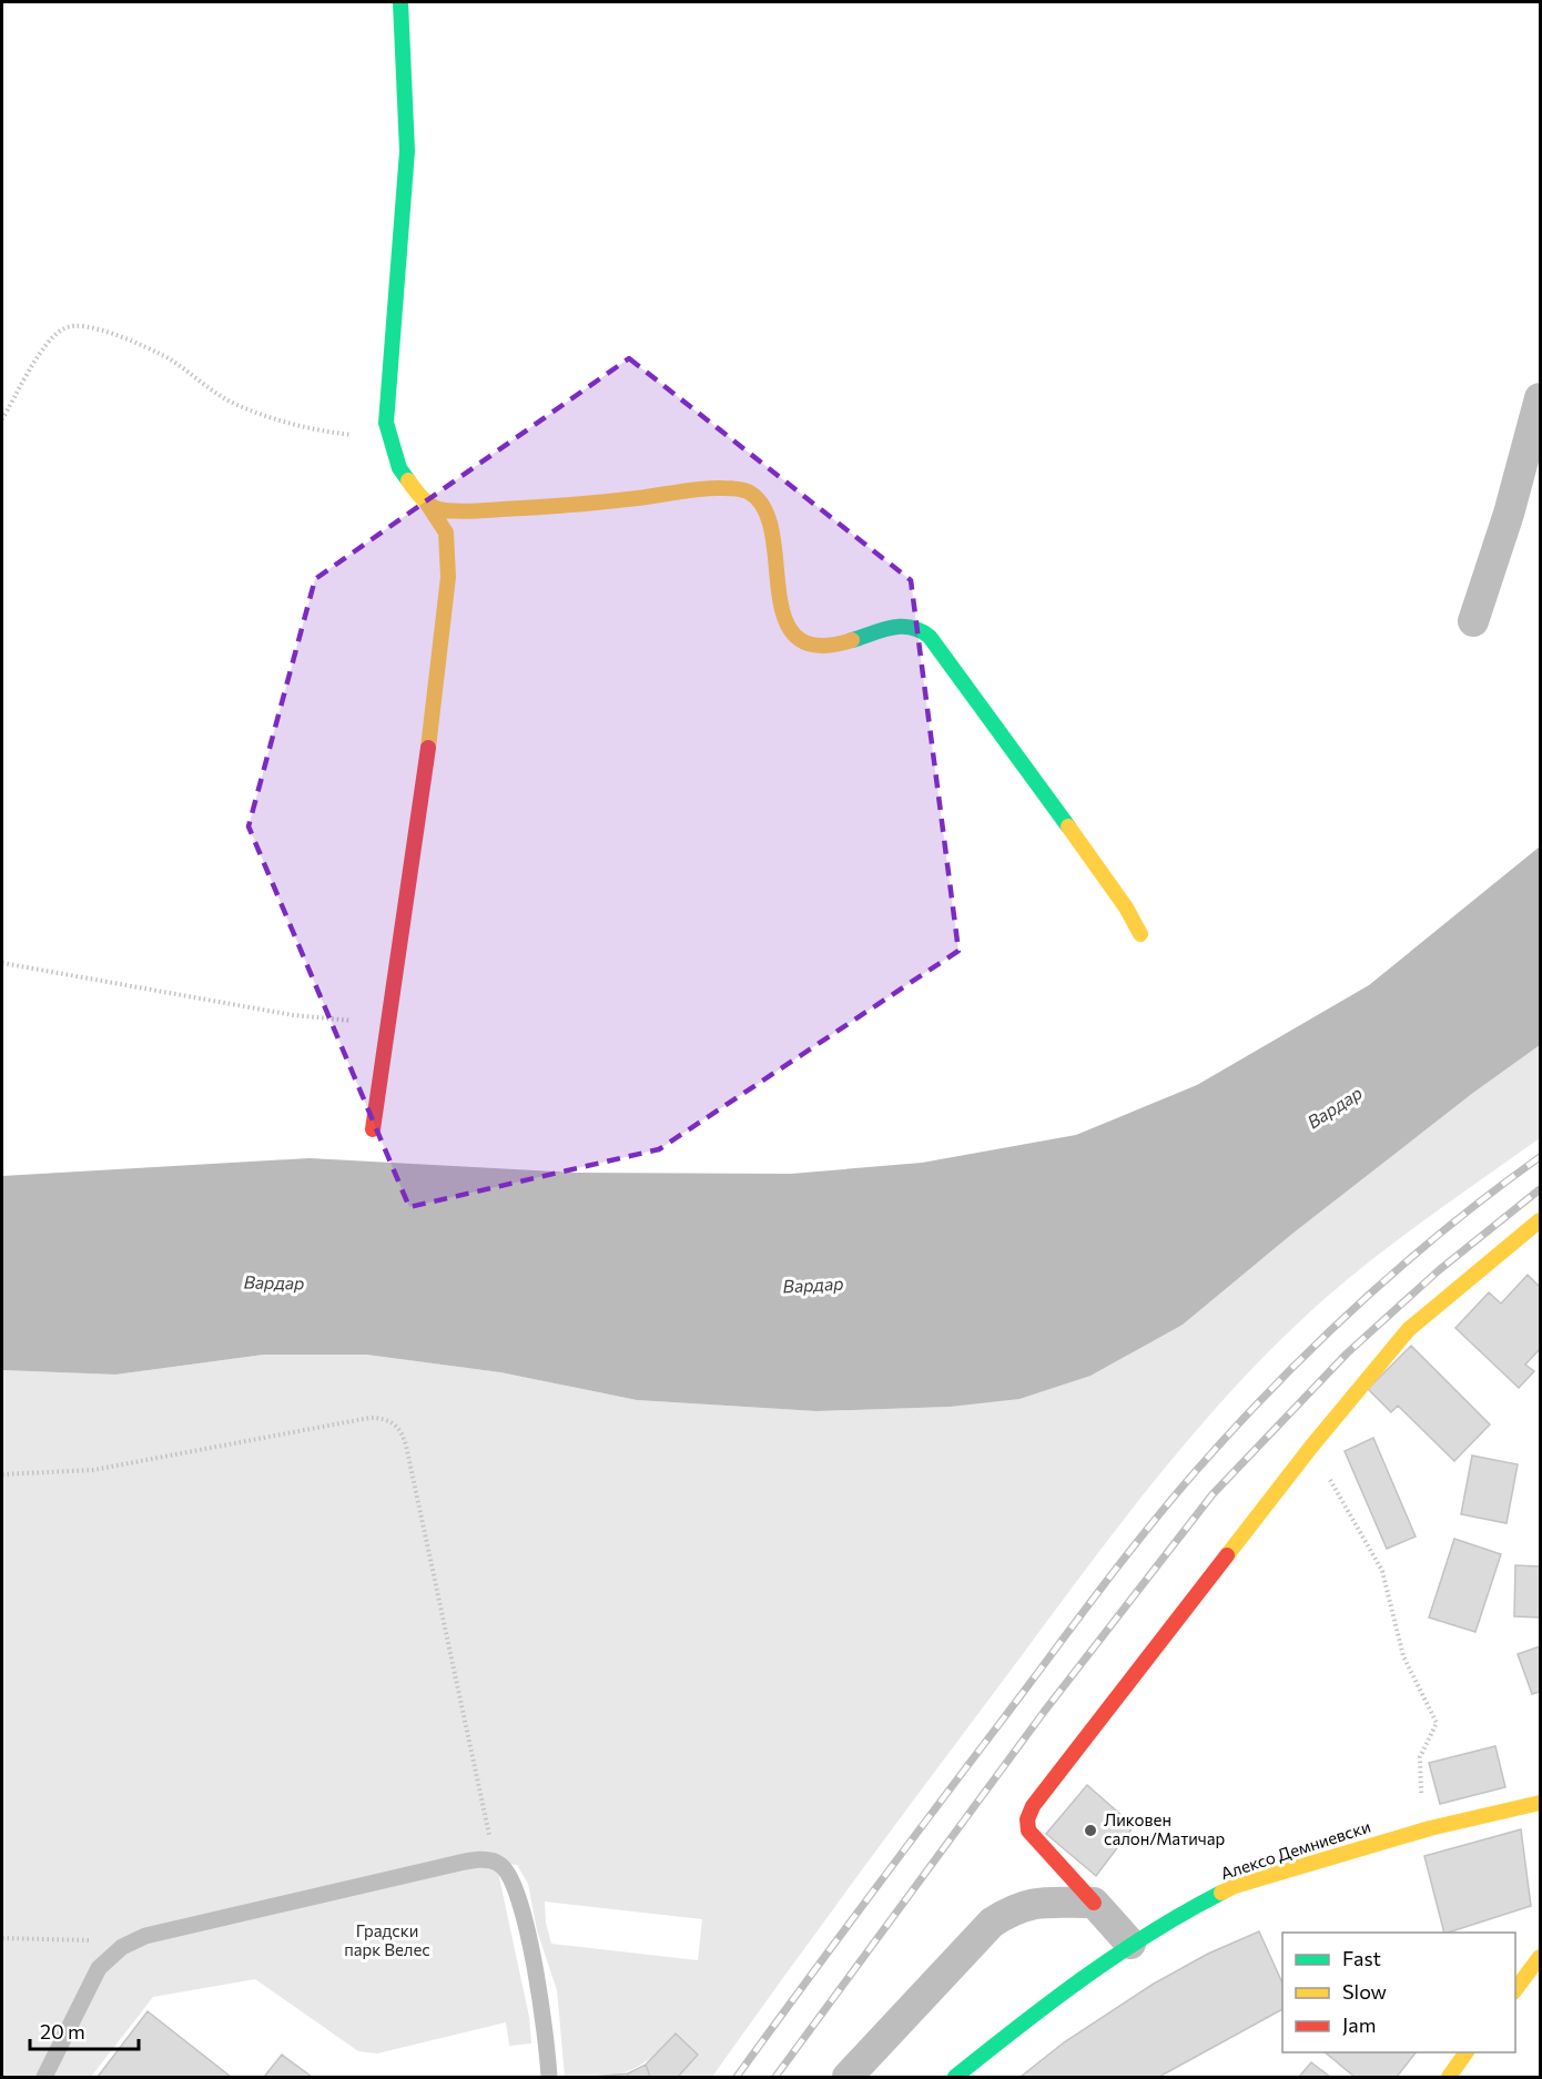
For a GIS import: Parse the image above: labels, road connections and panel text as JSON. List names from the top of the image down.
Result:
{
  "streets": {
    "street": ["Алексо Демниевски"]
  },
  "water": ["Вардар"],
  "parks": ["Градски парк Велес"],
  "places": ["Ликовен салон/Матичар"],
  "legend": ["Fast", "Slow", "Jam"],
  "scale_bar": "20 m"
}
